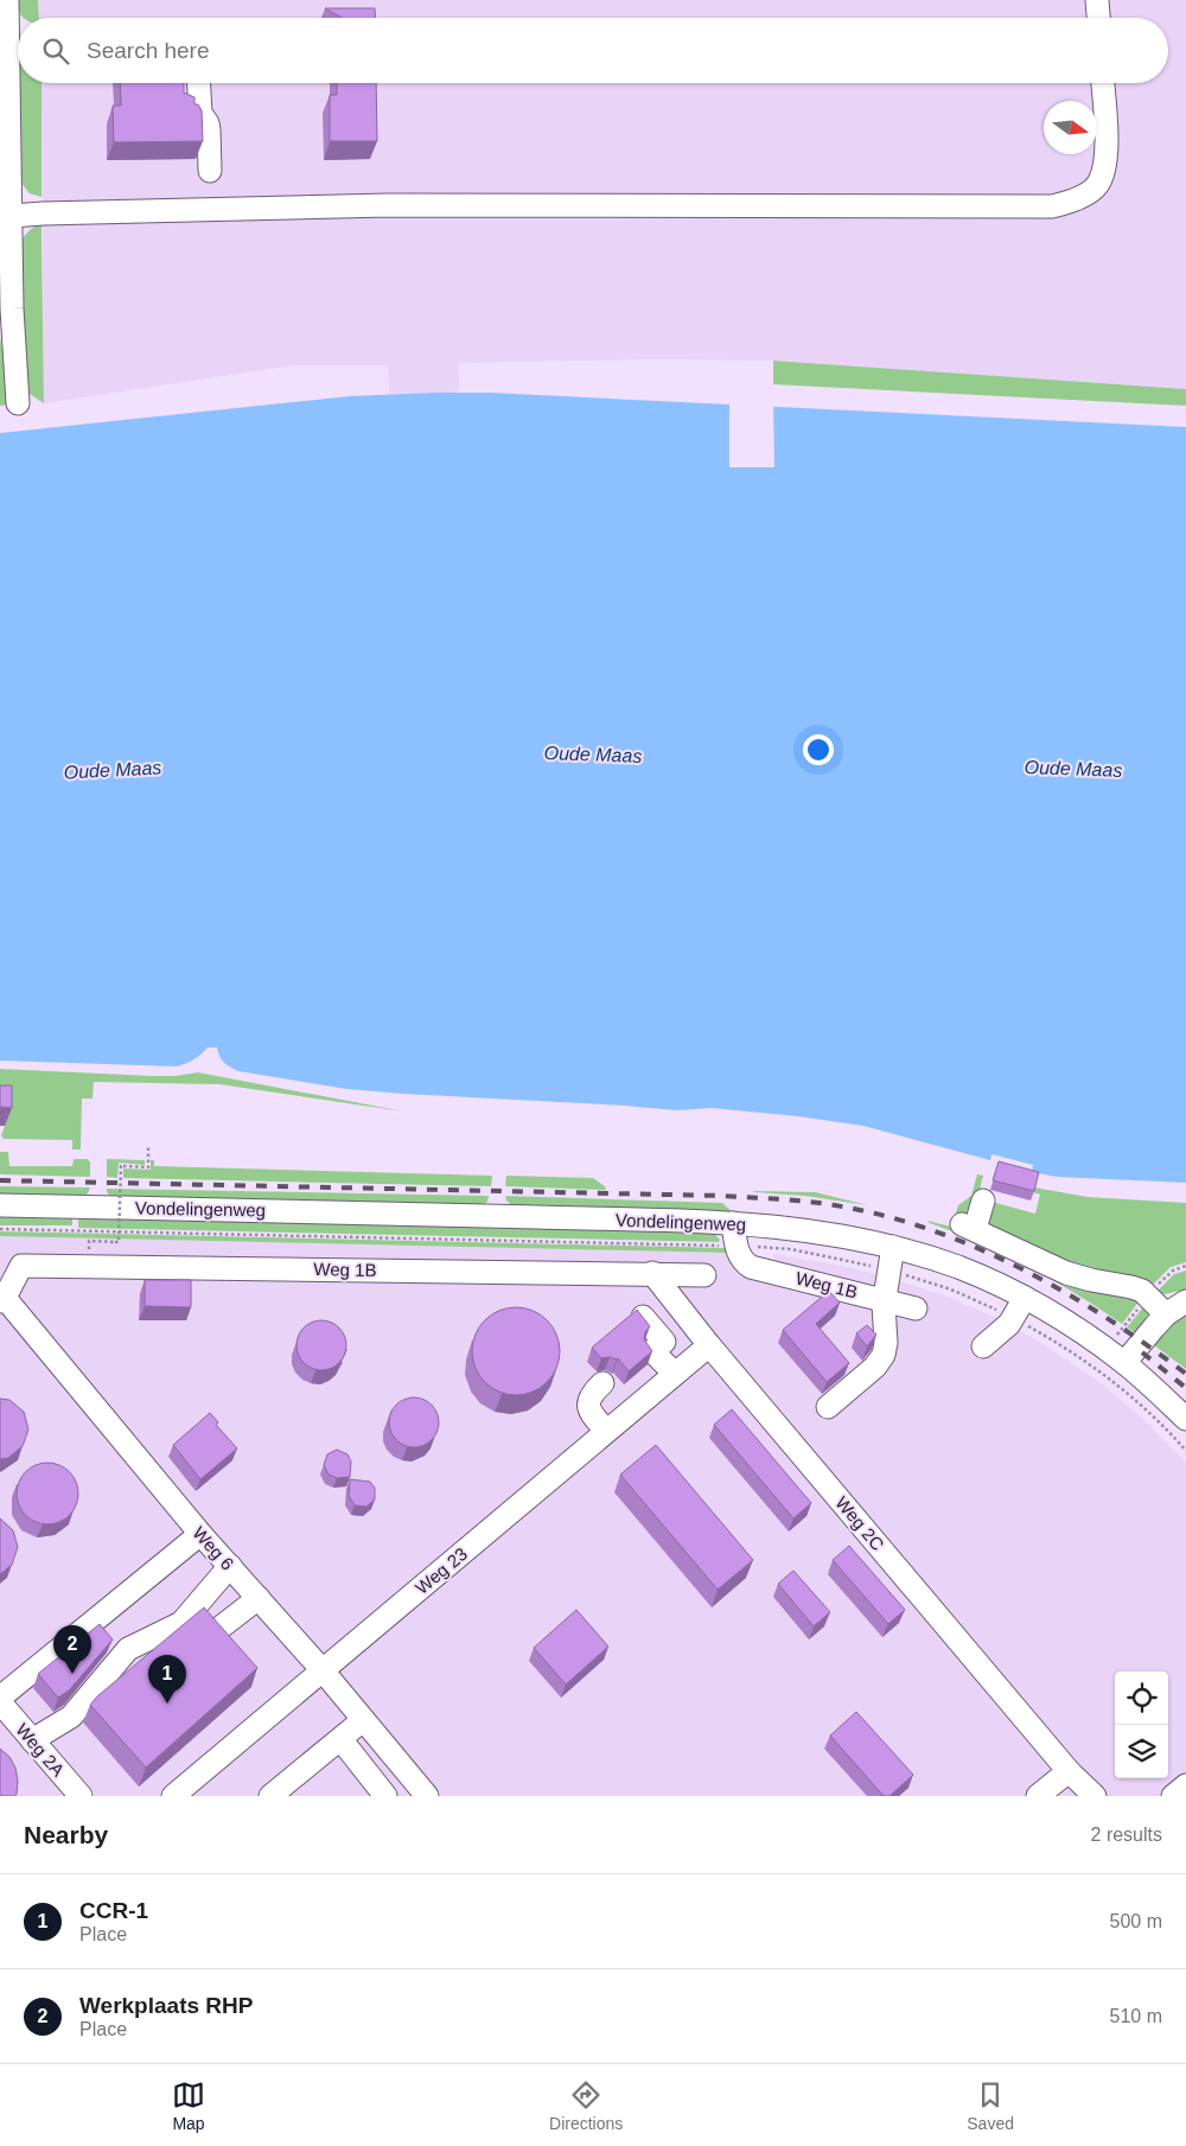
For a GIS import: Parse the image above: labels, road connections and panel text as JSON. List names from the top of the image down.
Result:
{
  "streets": {
    "street": [
      "Vondelingenweg",
      "Weg 1B",
      "Weg 2C",
      "Weg 6",
      "Weg 23",
      "Weg 2A"
    ]
  },
  "crossings": [
    ["Vondelingenweg", "Weg 1B"],
    ["Weg 1B", "Weg 2C"],
    ["Weg 1B", "Weg 6"],
    ["Weg 2C", "Weg 23"],
    ["Weg 6", "Weg 23"]
  ],
  "water": ["Oude Maas"],
  "north": "right",
  "page": {
    "search": "Search here",
    "pins": ["2", "1"],
    "heading": ["Nearby", "2 results"],
    "list": [
      {
        "mark": "1",
        "name": "CCR-1",
        "note": "Place",
        "value": "500 m"
      },
      {
        "mark": "2",
        "name": "Werkplaats RHP",
        "note": "Place",
        "value": "510 m"
      }
    ],
    "nav": ["Map", "Directions", "Saved"]
  }
}
